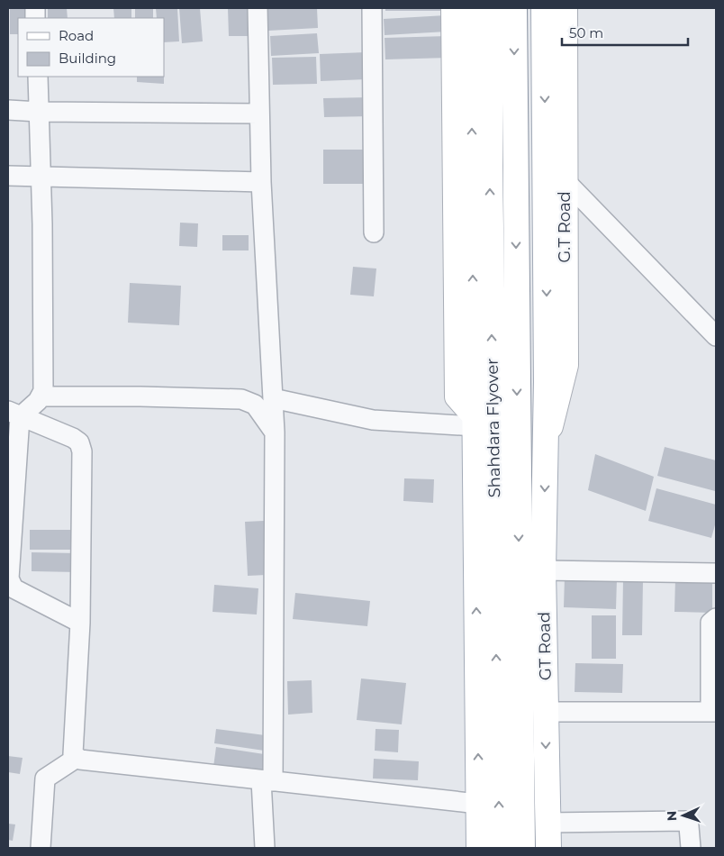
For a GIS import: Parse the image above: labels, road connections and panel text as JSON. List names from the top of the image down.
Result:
{
  "streets": {
    "main road": ["G.T Road", "Shahdara Flyover", "GT Road"]
  },
  "crossings": [
    ["G.T Road", "GT Road"]
  ],
  "one_way": ["GT Road"],
  "legend": ["Road", "Building"],
  "scale_bar": "50 m",
  "north": "left"
}
